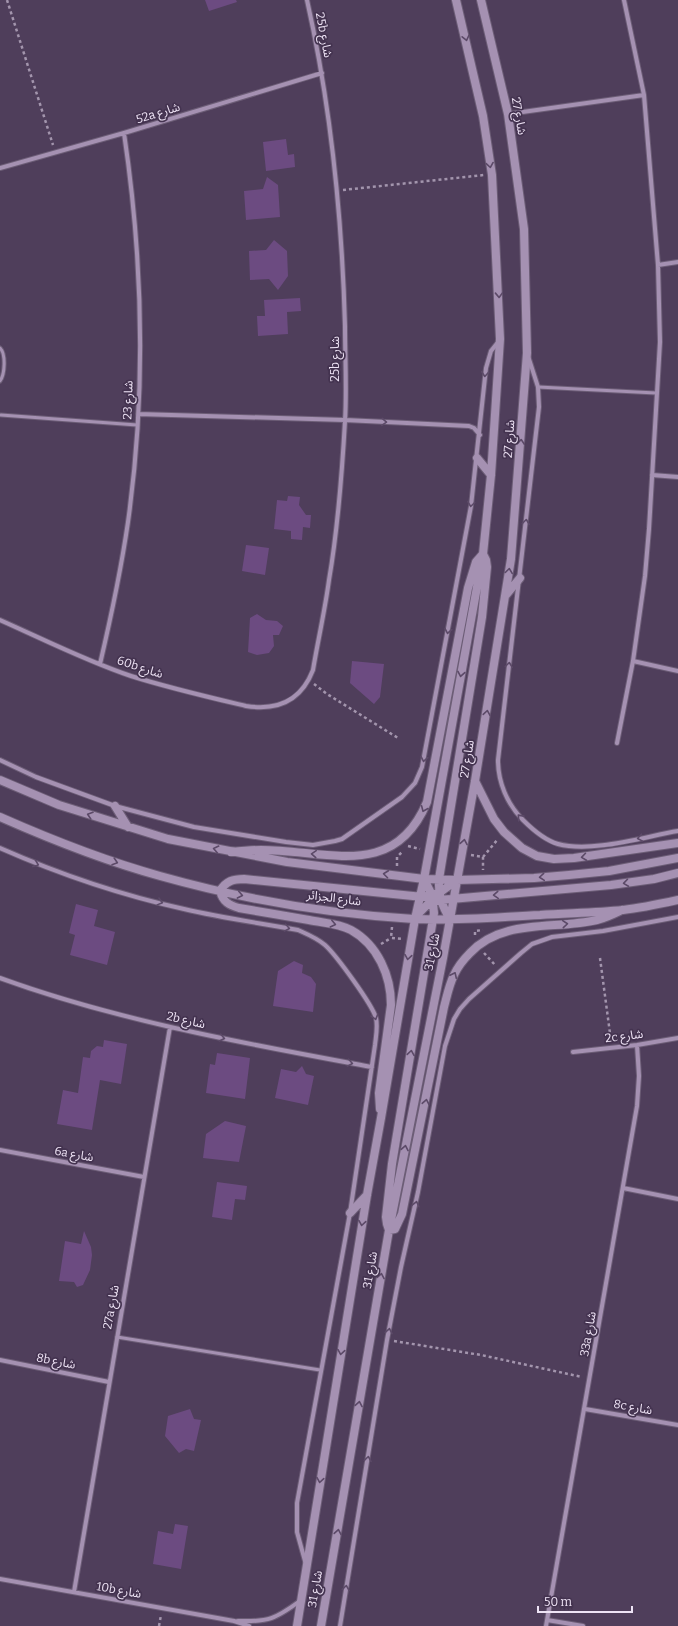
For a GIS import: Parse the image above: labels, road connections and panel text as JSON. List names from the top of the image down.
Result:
{
  "streets": {
    "main road": ["شارع 27", "شارع الجزائر", "شارع 31"],
    "street": [
      "25b شارع",
      "52a شارع",
      "شارع 23",
      "60b شارع",
      "2b شارع",
      "2c شارع",
      "6a شارع",
      "27a شارع",
      "33a شارع",
      "8b شارع",
      "8c شارع",
      "10b شارع"
    ]
  },
  "crossings": [
    ["25b شارع", "52a شارع"],
    ["25b شارع", "60b شارع"],
    ["52a شارع", "شارع 23"],
    ["شارع 27", "شارع 31"],
    ["شارع 23", "60b شارع"],
    ["شارع الجزائر", "شارع 31"],
    ["شارع 31", "10b شارع"],
    ["2b شارع", "27a شارع"],
    ["2c شارع", "33a شارع"],
    ["6a شارع", "27a شارع"],
    ["27a شارع", "8b شارع"],
    ["27a شارع", "10b شارع"],
    ["33a شارع", "8c شارع"]
  ],
  "one_way": ["2b شارع"],
  "scale_bar": "50 m"
}
